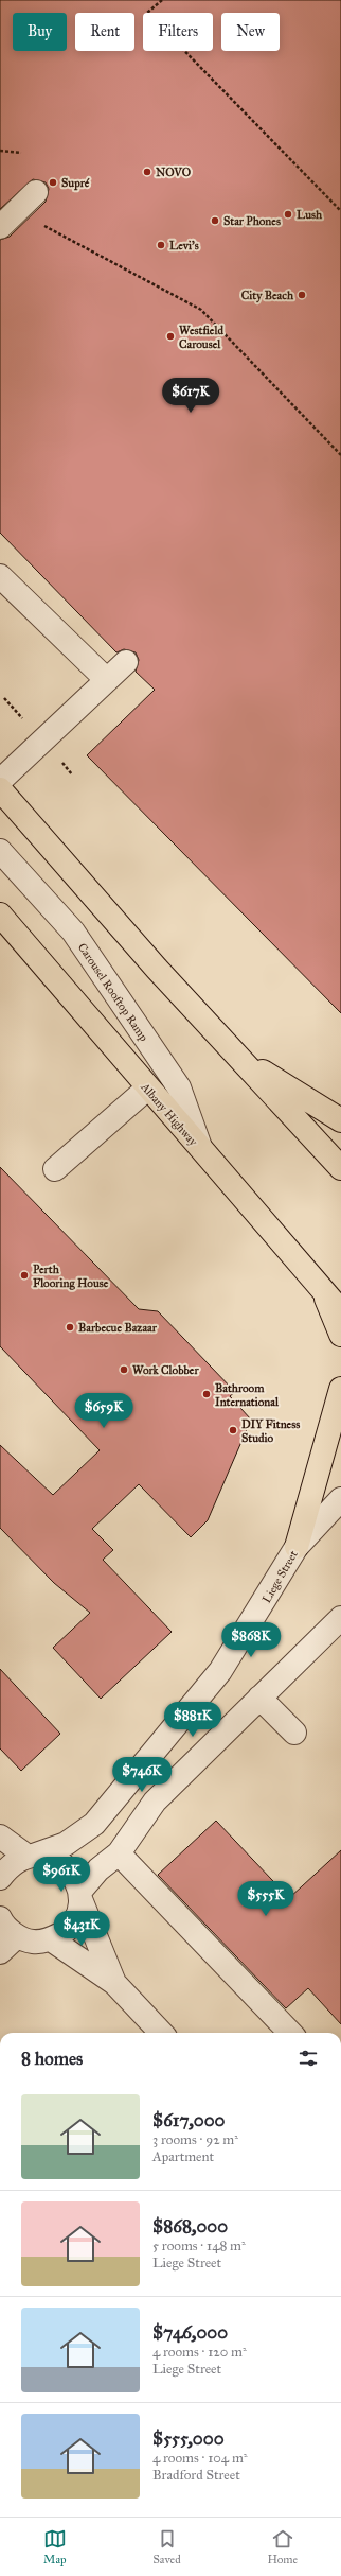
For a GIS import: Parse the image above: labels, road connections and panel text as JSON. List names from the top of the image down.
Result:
{
  "streets": {
    "highway": ["Albany Highway"],
    "street": ["Carousel Rooftop Ramp", "Liege Street"]
  },
  "crossings": [
    ["Carousel Rooftop Ramp", "Albany Highway"]
  ],
  "places": [
    "NOVO",
    "Supré",
    "Lush",
    "Star Phones",
    "Levi's",
    "City Beach",
    "Westfield Carousel",
    "Perth Flooring House",
    "Barbecue Bazaar",
    "Work Clobber",
    "Bathroom International",
    "DIY Fitness Studio"
  ],
  "page": {
    "chip": [
      "Buy",
      "Rent",
      "Filters",
      "New"
    ],
    "price": [
      "$617K",
      "$659K",
      "$868K",
      "$881K",
      "$746K",
      "$961K",
      "$555K",
      "$431K"
    ],
    "heading": "8 homes",
    "list": [
      {
        "name": "$617,000",
        "note": "3 rooms · 92 m² · Apartment"
      },
      {
        "name": "$868,000",
        "note": "5 rooms · 148 m² · Liege Street"
      },
      {
        "name": "$746,000",
        "note": "4 rooms · 120 m² · Liege Street"
      },
      {
        "name": "$555,000",
        "note": "4 rooms · 104 m² · Bradford Street"
      }
    ],
    "tabs": ["Map", "Saved", "Home"]
  }
}
